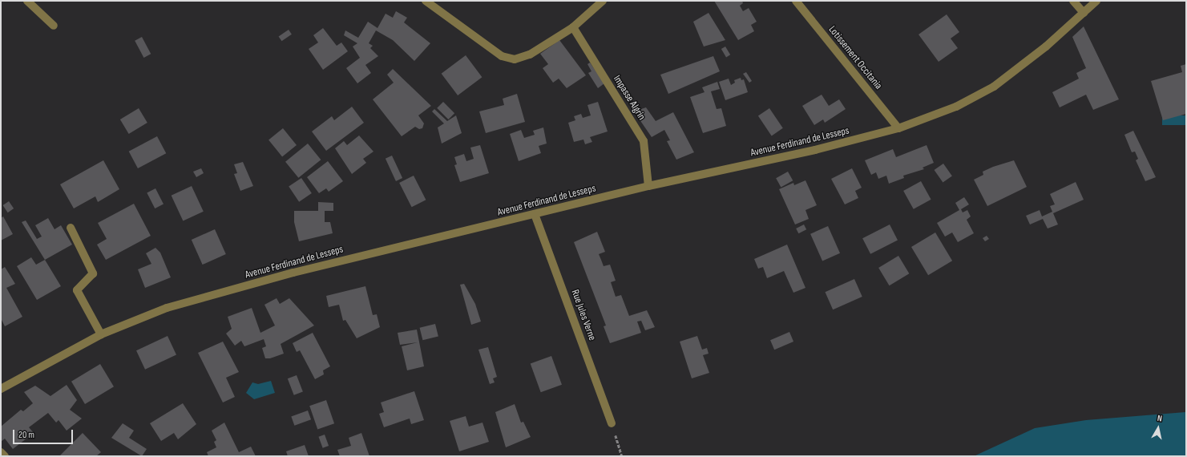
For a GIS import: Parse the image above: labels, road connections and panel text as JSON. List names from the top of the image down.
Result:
{
  "streets": {
    "street": [
      "Lotissement Occitania",
      "Impasse Algrin",
      "Avenue Ferdinand de Lesseps",
      "Rue Jules Verne"
    ]
  },
  "crossings": [
    ["Lotissement Occitania", "Avenue Ferdinand de Lesseps"],
    ["Impasse Algrin", "Avenue Ferdinand de Lesseps"],
    ["Avenue Ferdinand de Lesseps", "Rue Jules Verne"]
  ],
  "scale_bar": "20 m",
  "north": "top"
}
